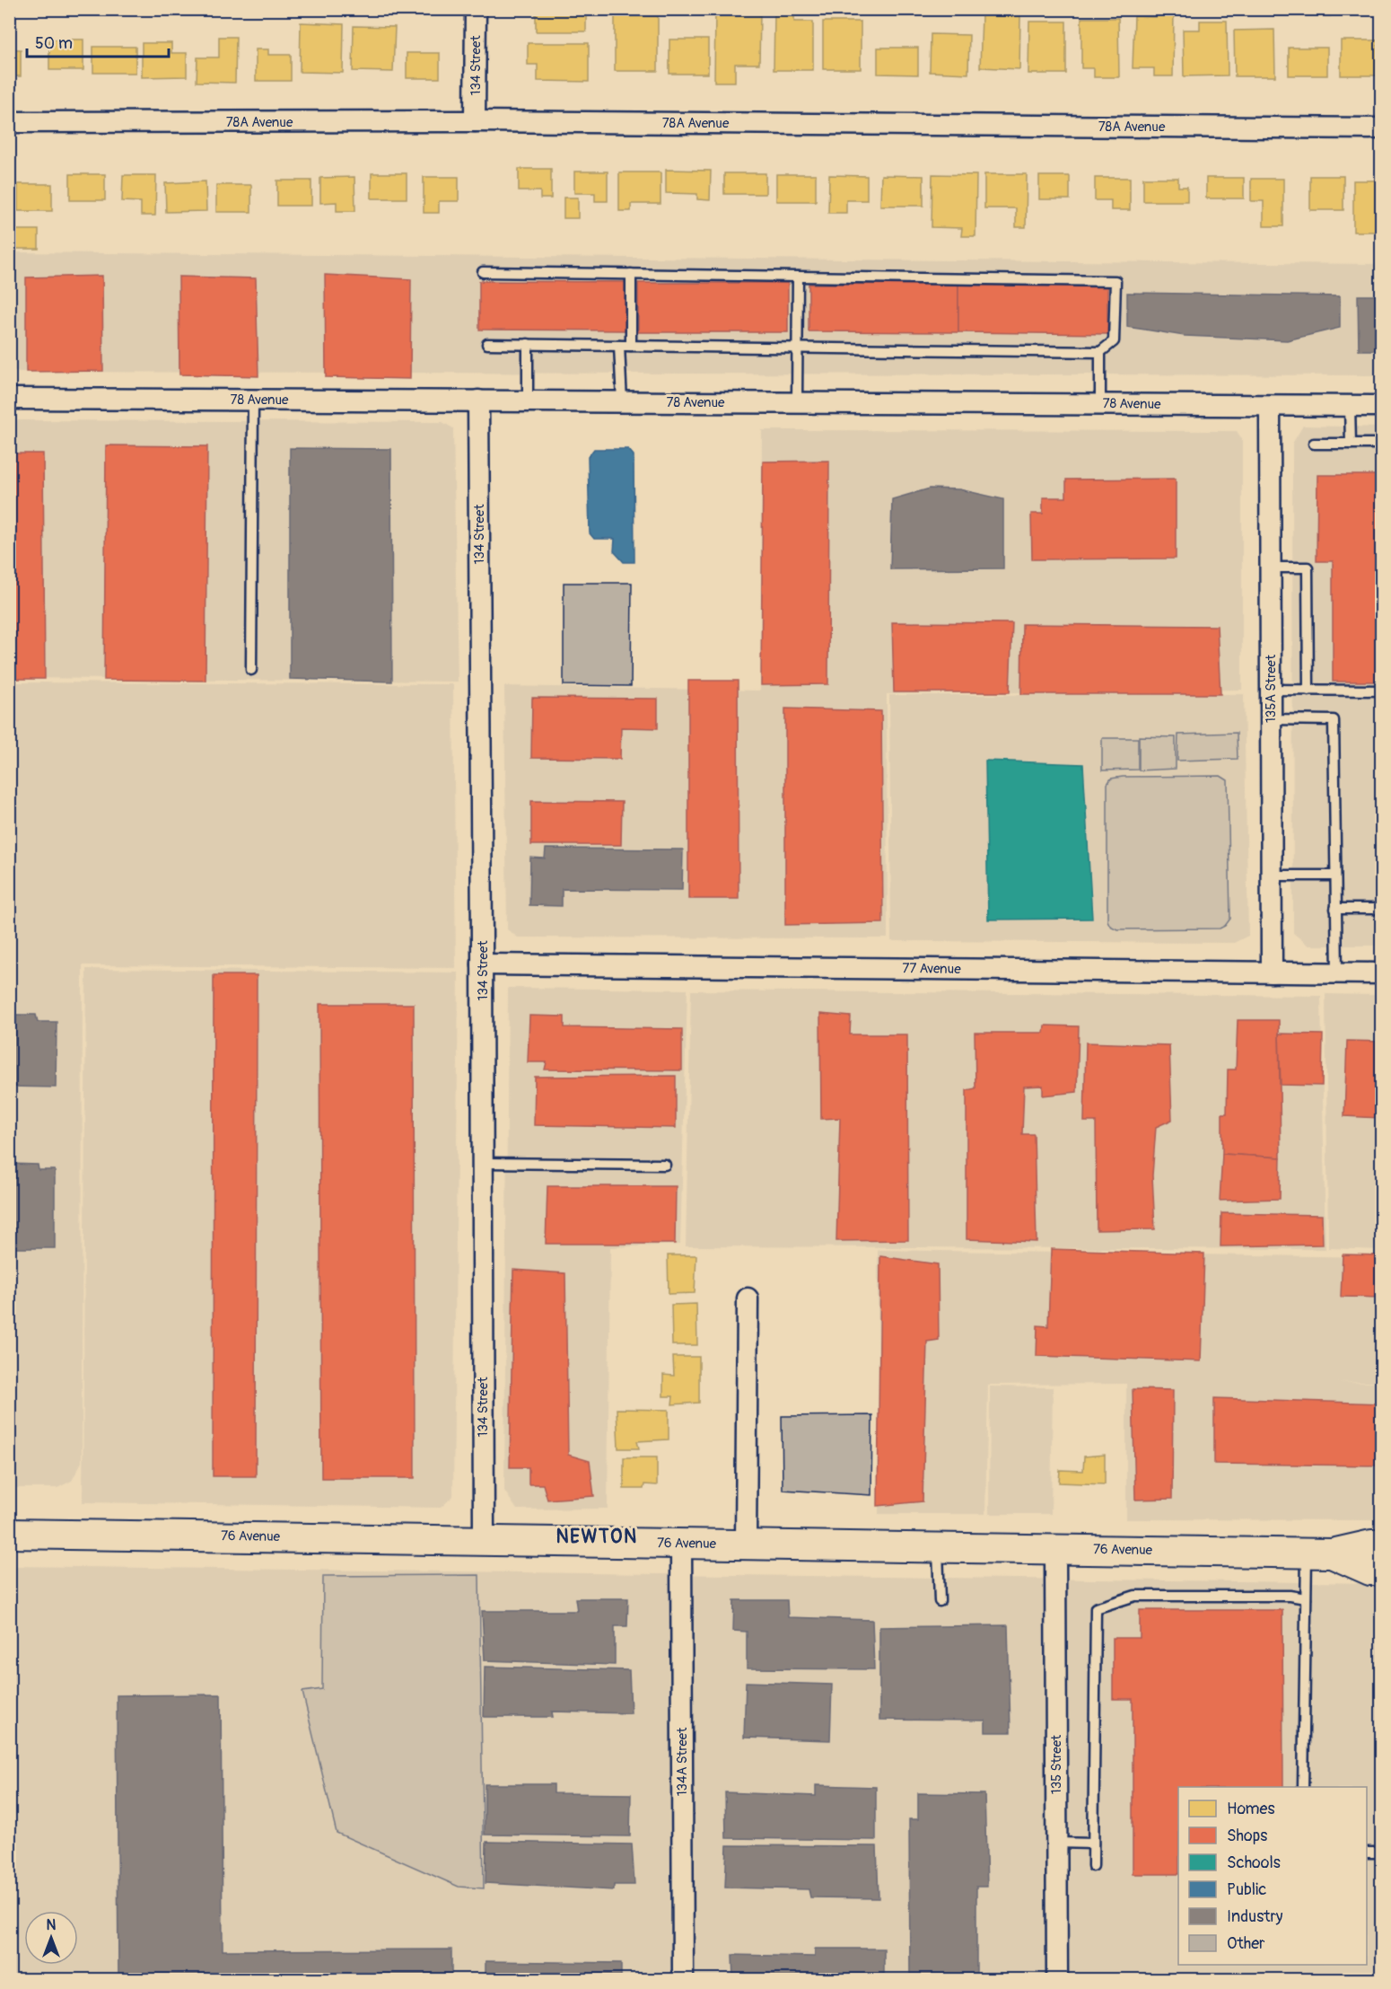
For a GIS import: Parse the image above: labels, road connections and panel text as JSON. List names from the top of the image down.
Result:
{
  "streets": {
    "main road": ["76 Avenue"],
    "street": [
      "134 Street",
      "78A Avenue",
      "78 Avenue",
      "135A Street",
      "77 Avenue",
      "134A Street",
      "135 Street"
    ]
  },
  "crossings": [
    ["134 Street", "78A Avenue"],
    ["134 Street", "78 Avenue"],
    ["134 Street", "77 Avenue"],
    ["134 Street", "76 Avenue"],
    ["78 Avenue", "135A Street"],
    ["135A Street", "77 Avenue"],
    ["76 Avenue", "134A Street"],
    ["76 Avenue", "135 Street"]
  ],
  "districts": ["NEWTON"],
  "legend": [
    "Homes",
    "Shops",
    "Schools",
    "Public",
    "Industry",
    "Other"
  ],
  "scale_bar": "50 m",
  "north": "top"
}
